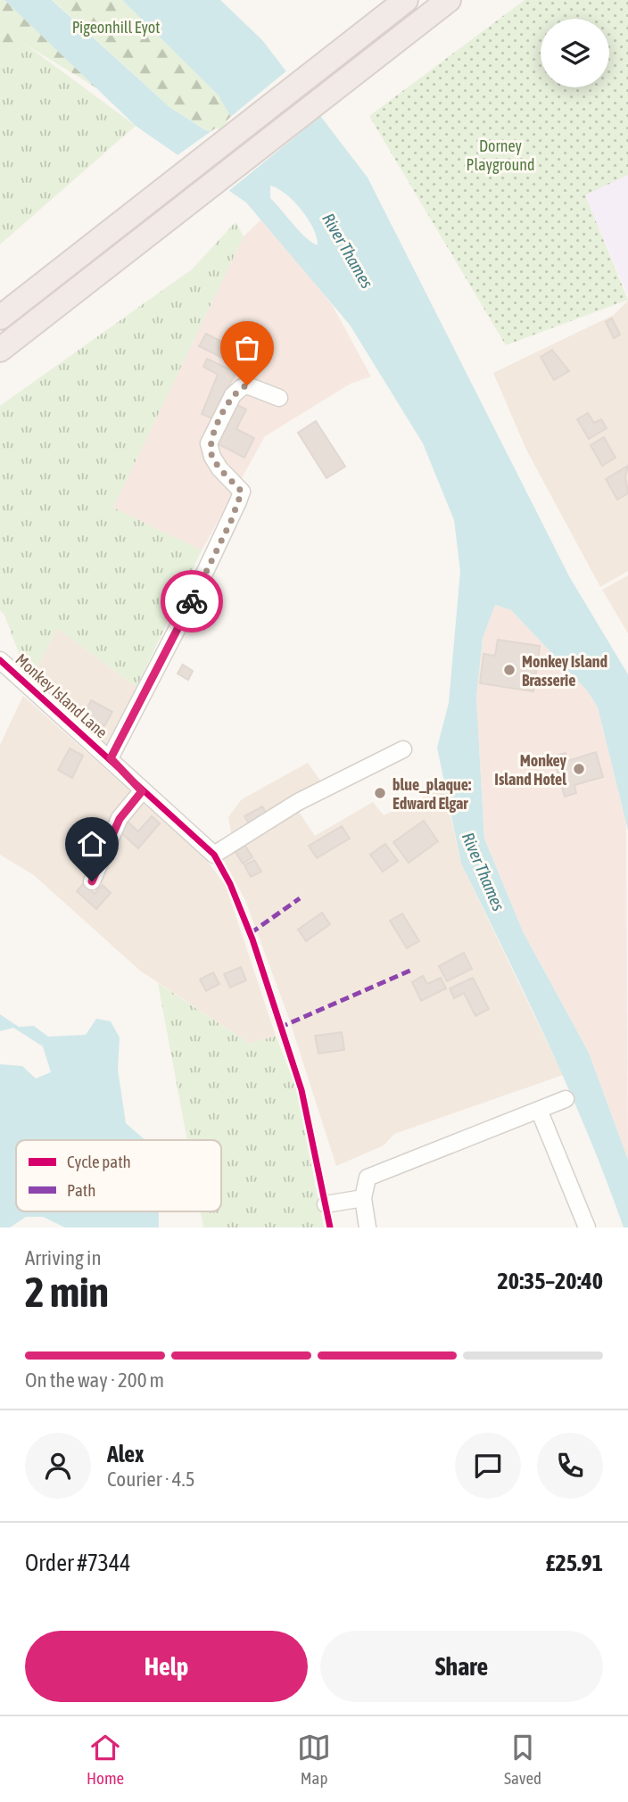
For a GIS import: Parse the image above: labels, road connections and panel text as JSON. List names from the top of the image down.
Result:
{
  "streets": {
    "street": ["Monkey Island Lane"]
  },
  "water": ["River Thames"],
  "parks": ["Pigeonhill Eyot", "Dorney Playground"],
  "places": ["Monkey Island Brasserie", "Monkey Island Hotel", "blue_plaque: Edward Elgar"],
  "legend": ["Cycle path", "Path"],
  "page": {
    "heading": ["2 min", "Arriving in", "20:35–20:40"],
    "panel": [
      "Alex",
      "Courier · 4.5",
      "Order #7344",
      "£25.91"
    ],
    "bar": "On the way · 200 m",
    "buttons": ["Help", "Share"],
    "tabs": ["Home", "Map", "Saved"]
  }
}
